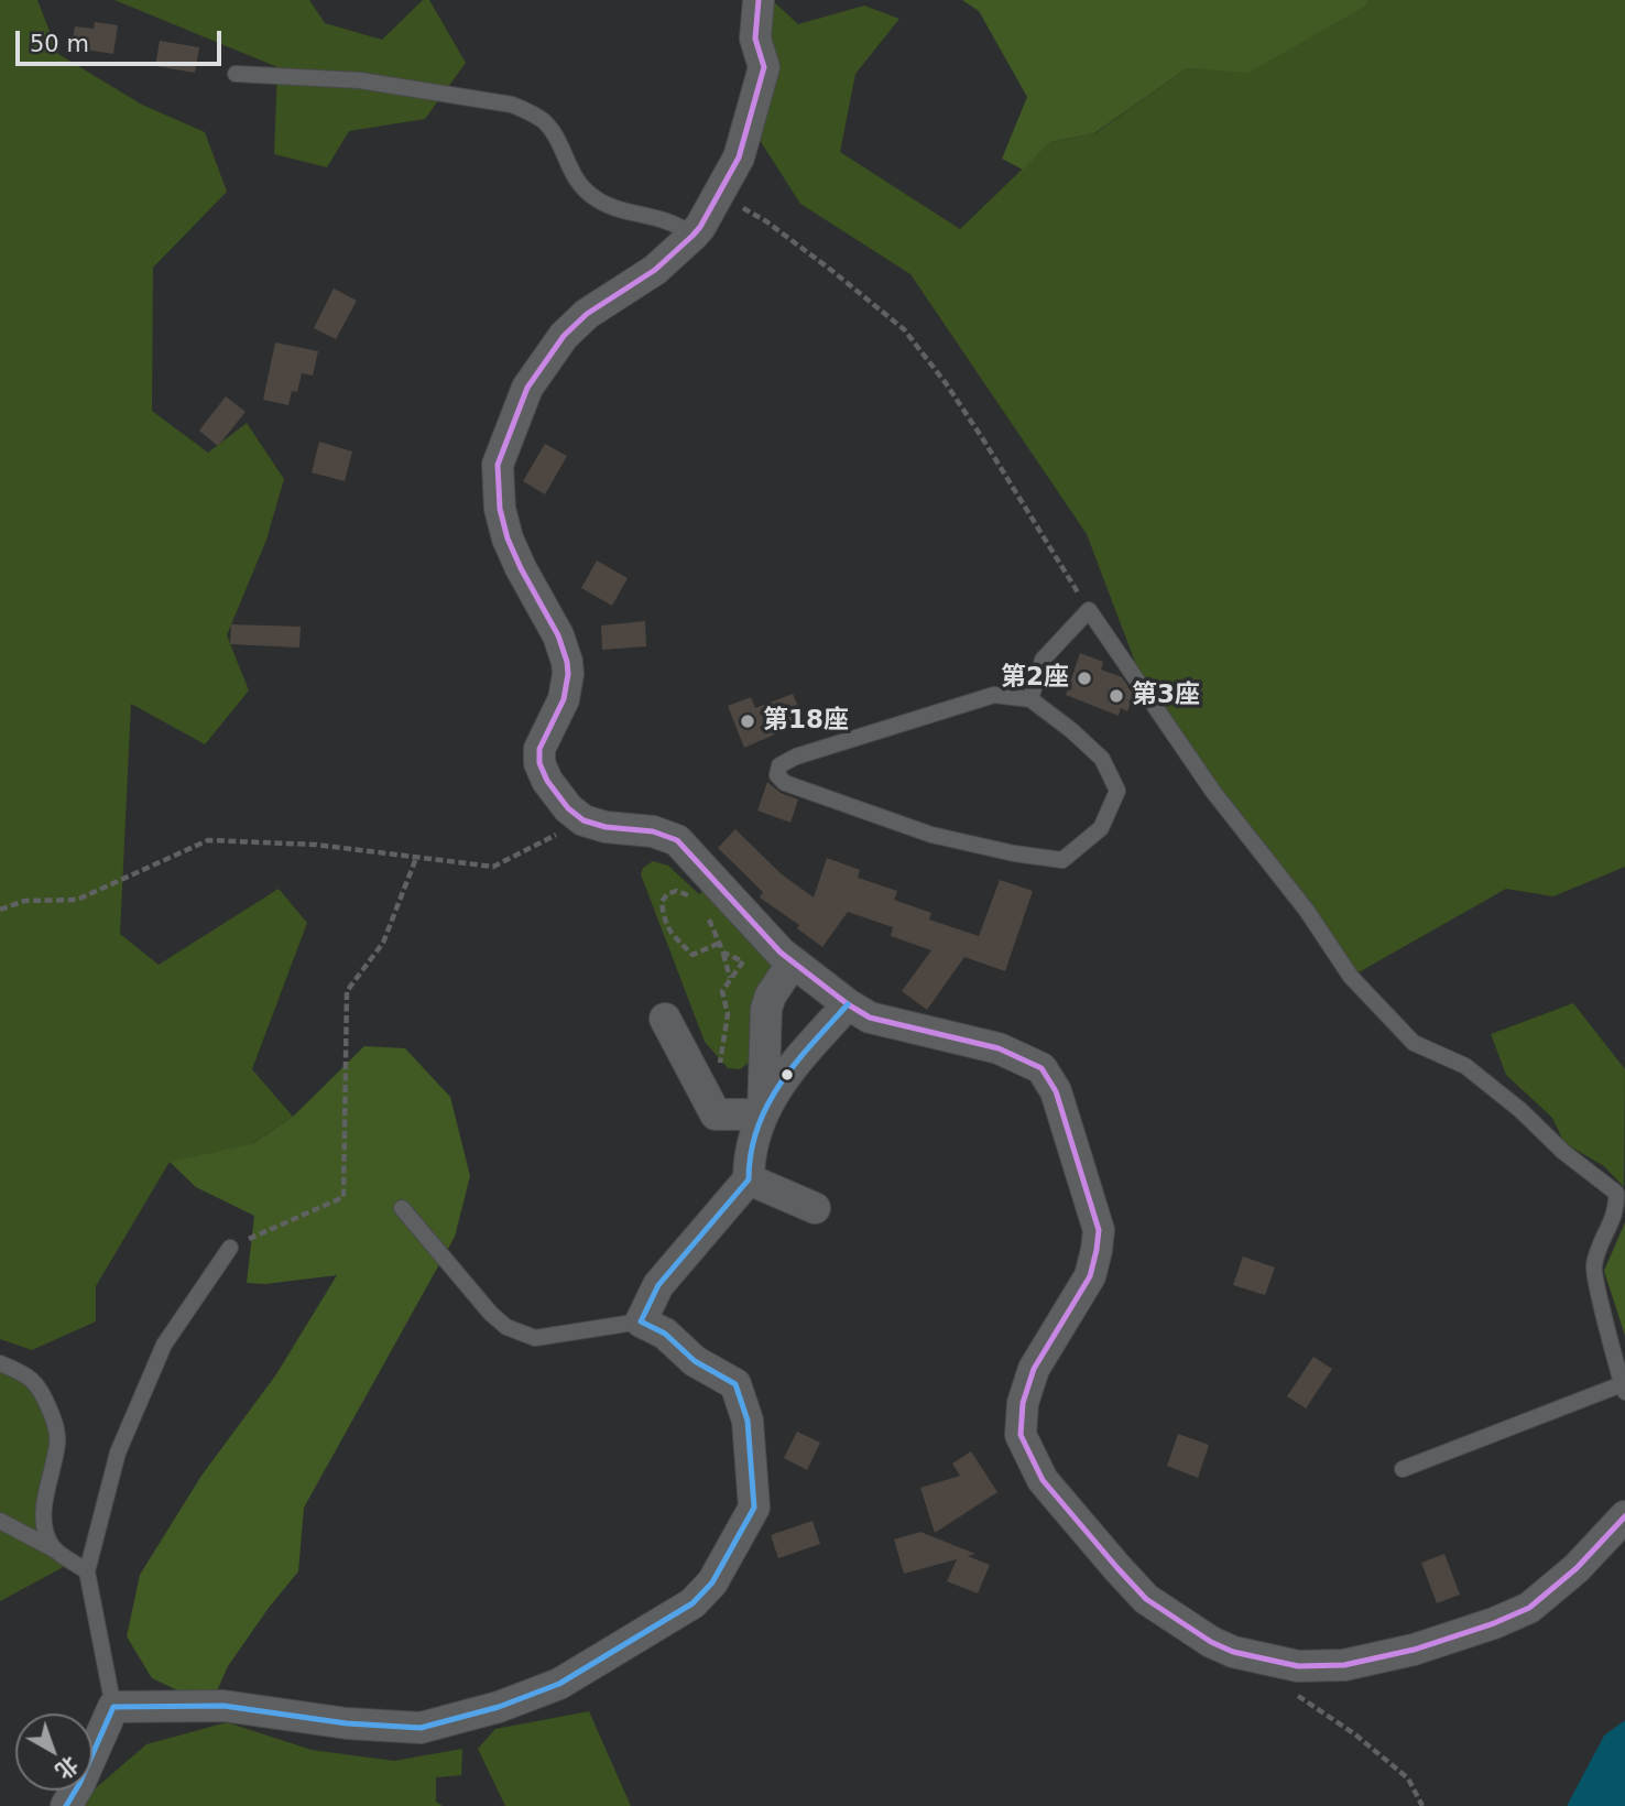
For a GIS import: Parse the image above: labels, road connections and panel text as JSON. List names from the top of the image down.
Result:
{
  "places": ["第2座", "第3座", "第18座"],
  "scale_bar": "50 m",
  "north": "bottom right"
}
